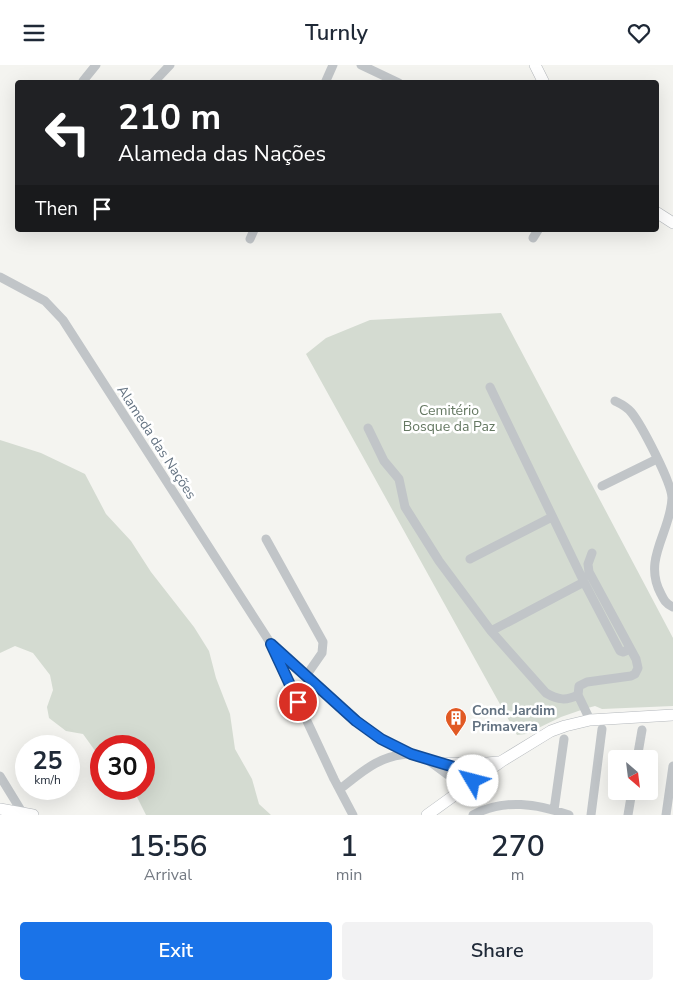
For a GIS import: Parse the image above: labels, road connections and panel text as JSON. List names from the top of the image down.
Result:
{
  "streets": {
    "street": ["Alameda das Nações"]
  },
  "parks": ["Cemitério Bosque da Paz"],
  "places": {
    "building": ["Cond. Jardim Primavera"]
  },
  "north": "bottom right",
  "page": {
    "header": "Turnly",
    "turn": ["210 m", "Alameda das Nações"],
    "then": "Then",
    "speed": "25 km/h",
    "limit": "30",
    "eta": [
      "15:56",
      "Arrival",
      "1",
      "min",
      "270",
      "m"
    ],
    "buttons": ["Exit", "Share"]
  }
}
